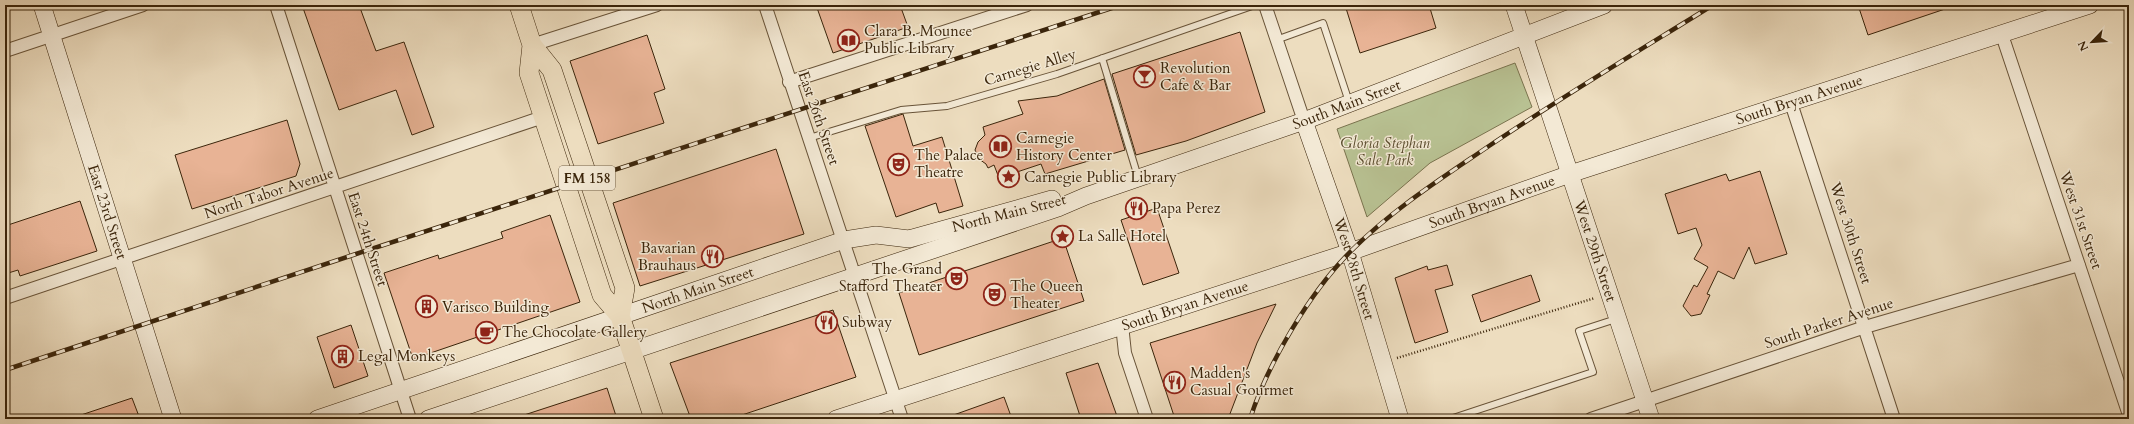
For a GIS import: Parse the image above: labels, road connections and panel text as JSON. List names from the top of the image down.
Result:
{
  "streets": {
    "main road": ["FM 158"],
    "street": [
      "South Bryan Avenue",
      "South Main Street",
      "East 26th Street",
      "North Tabor Avenue",
      "East 23rd Street",
      "North Main Street",
      "West 31st Street",
      "West 30th Street",
      "East 24th Street",
      "West 29th Street",
      "West 28th Street",
      "South Parker Avenue"
    ],
    "lane": ["Carnegie Alley"]
  },
  "crossings": [
    ["Carnegie Alley", "East 26th Street"],
    ["South Bryan Avenue", "East 26th Street"],
    ["South Bryan Avenue", "West 31st Street"],
    ["South Bryan Avenue", "West 30th Street"],
    ["South Bryan Avenue", "West 29th Street"],
    ["South Bryan Avenue", "West 28th Street"],
    ["South Main Street", "North Main Street"],
    ["South Main Street", "West 29th Street"],
    ["South Main Street", "West 28th Street"],
    ["East 26th Street", "North Main Street"],
    ["FM 158", "North Tabor Avenue"],
    ["FM 158", "North Main Street"],
    ["North Tabor Avenue", "East 23rd Street"],
    ["North Tabor Avenue", "East 24th Street"],
    ["North Main Street", "East 24th Street"],
    ["West 31st Street", "South Parker Avenue"],
    ["West 30th Street", "South Parker Avenue"],
    ["West 29th Street", "South Parker Avenue"]
  ],
  "parks": ["Gloria Stephan Sale Park"],
  "places": {
    "library": ["Clara B. Mounce Public Library", "Carnegie History Center"],
    "bar": ["Revolution Cafe & Bar"],
    "theatre": ["The Palace Theatre", "The Grand Stafford Theater", "The Queen Theater"],
    "place": ["Carnegie Public Library", "La Salle Hotel"],
    "restaurant": [
      "Papa Perez",
      "Bavarian Brauhaus",
      "Subway",
      "Madden's Casual Gourmet"
    ],
    "building": ["Varisco Building", "Legal Monkeys"],
    "cafe": ["The Chocolate Gallery"]
  },
  "north": "bottom left"
}
